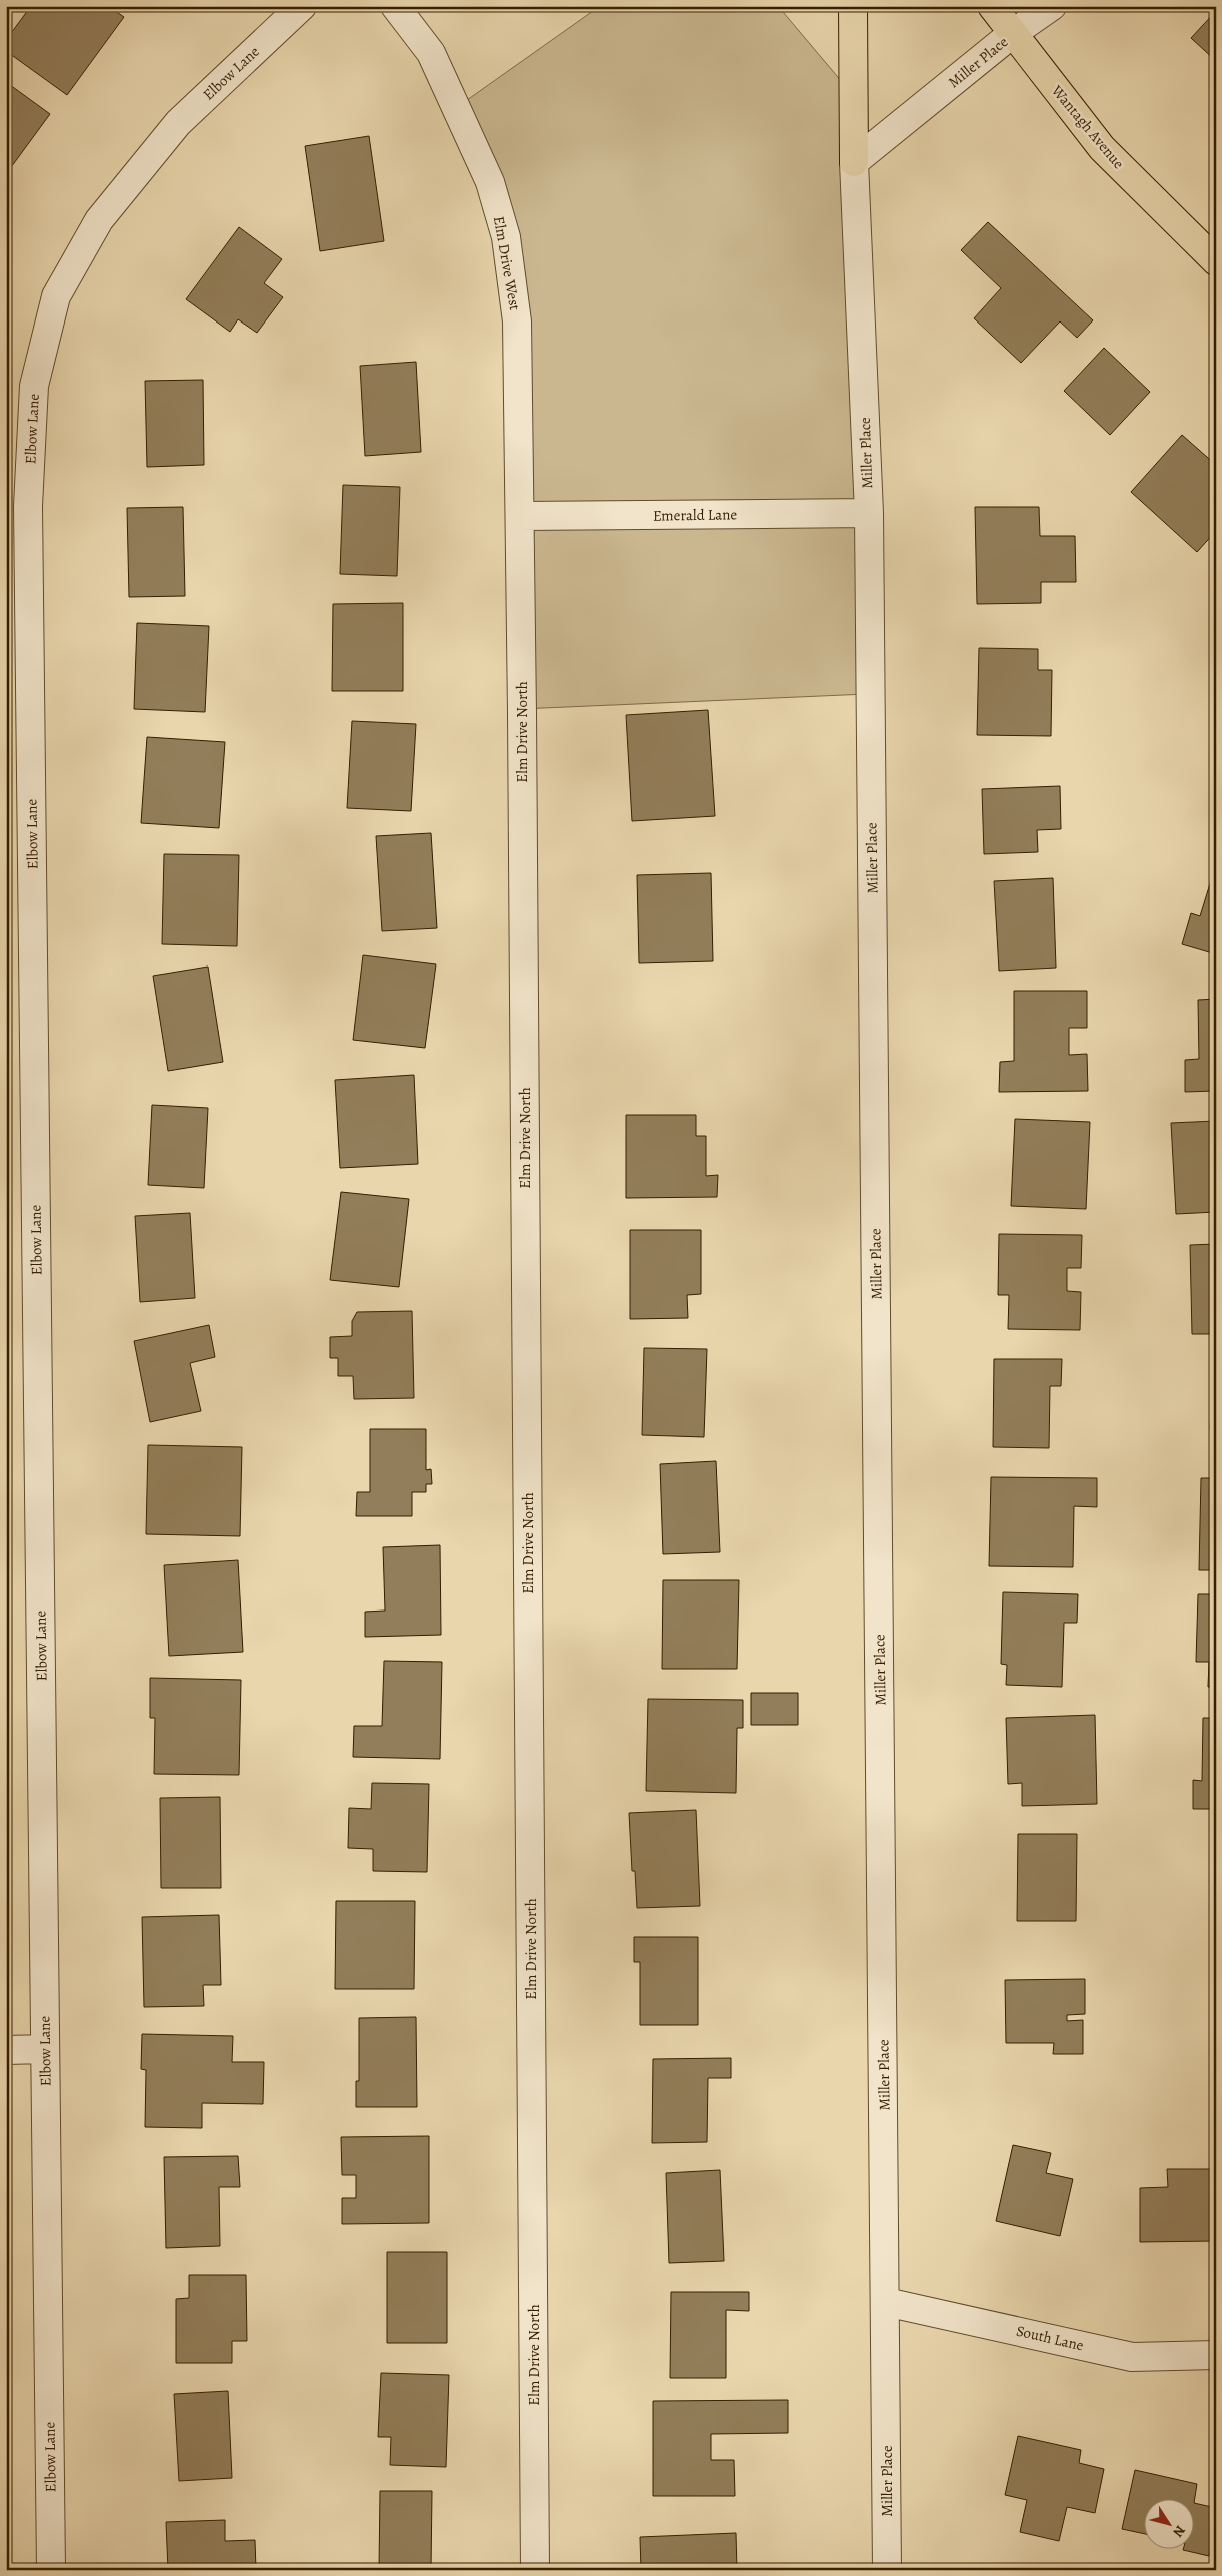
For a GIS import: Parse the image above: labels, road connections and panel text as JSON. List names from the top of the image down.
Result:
{
  "streets": {
    "main road": ["Wantagh Avenue"],
    "street": [
      "Miller Place",
      "Elbow Lane",
      "Elm Drive West",
      "Emerald Lane",
      "Elm Drive North",
      "South Lane"
    ]
  },
  "crossings": [
    ["Miller Place", "Wantagh Avenue"],
    ["Miller Place", "Emerald Lane"],
    ["Miller Place", "South Lane"],
    ["Elm Drive West", "Emerald Lane"],
    ["Elm Drive West", "Elm Drive North"],
    ["Emerald Lane", "Elm Drive North"]
  ],
  "north": "bottom right"
}
